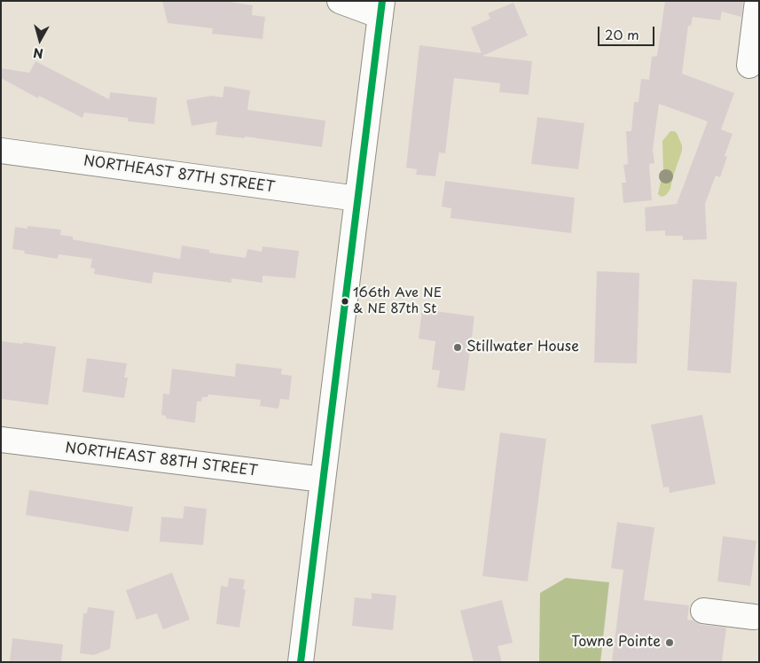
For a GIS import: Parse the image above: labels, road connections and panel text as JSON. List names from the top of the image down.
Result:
{
  "streets": {
    "street": ["NORTHEAST 87TH STREET", "NORTHEAST 88TH STREET"]
  },
  "places": ["166th Ave NE & NE 87th St", "Stillwater House", "Towne Pointe"],
  "scale_bar": "20 m",
  "north": "bottom"
}
